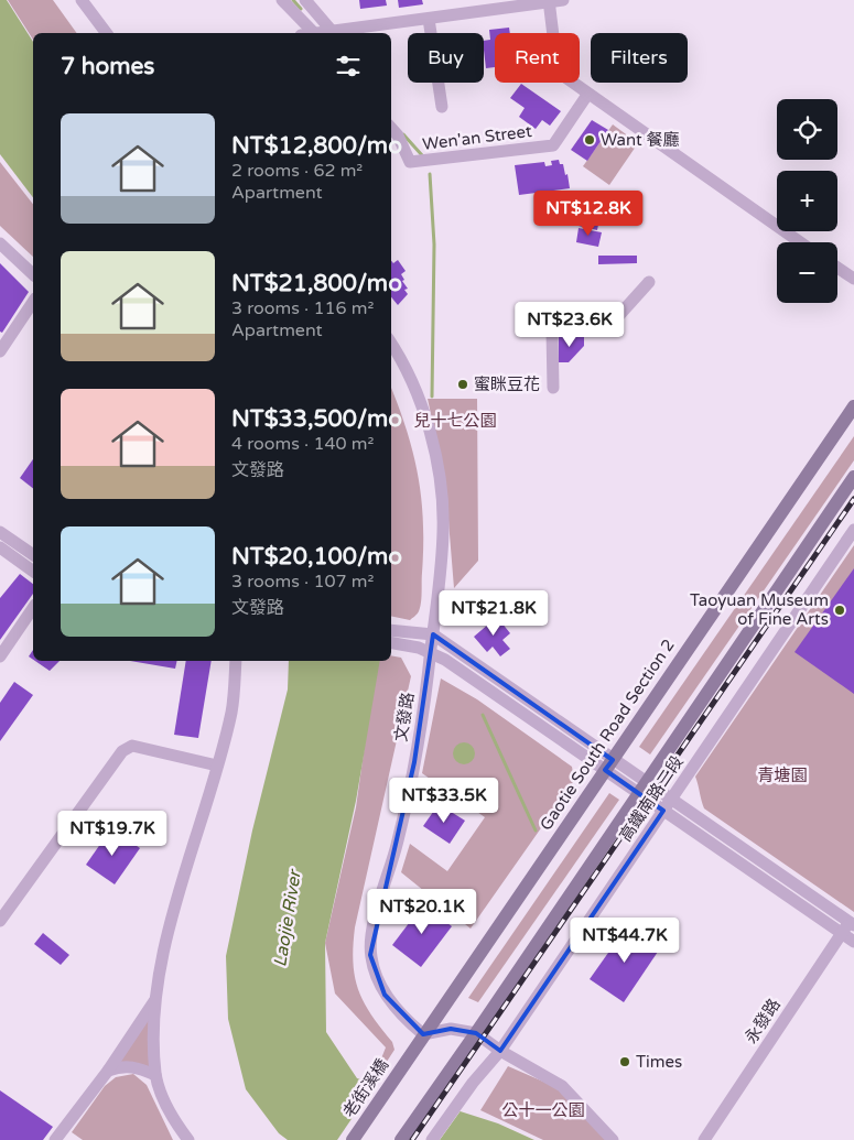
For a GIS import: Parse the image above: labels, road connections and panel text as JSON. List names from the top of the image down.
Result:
{
  "streets": {
    "street": [
      "Wen'an Street",
      "文發路",
      "Gaotie South Road Section 2",
      "高鐵南路二段",
      "永發路",
      "老街溪橋"
    ]
  },
  "crossings": [
    ["文發路", "Gaotie South Road Section 2"],
    ["Gaotie South Road Section 2", "老街溪橋"]
  ],
  "water": ["Laojie River"],
  "parks": ["兒十七公園", "青塘園", "公十一公園"],
  "places": [
    "Want 餐廳",
    "蜜眯豆花",
    "Taoyuan Museum of Fine Arts",
    "Times"
  ],
  "page": {
    "chip": ["Buy", "Rent", "Filters"],
    "heading": "7 homes",
    "map_buttons": ["+", "−"],
    "list": [
      {
        "name": "NT$12,800/mo",
        "note": "2 rooms · 62 m² · Apartment"
      },
      {
        "name": "NT$21,800/mo",
        "note": "3 rooms · 116 m² · Apartment"
      },
      {
        "name": "NT$33,500/mo",
        "note": "4 rooms · 140 m² · 文發路"
      },
      {
        "name": "NT$20,100/mo",
        "note": "3 rooms · 107 m² · 文發路"
      }
    ],
    "price": [
      "NT$12.8K",
      "NT$23.6K",
      "NT$21.8K",
      "NT$33.5K",
      "NT$19.7K",
      "NT$20.1K",
      "NT$44.7K"
    ]
  }
}
